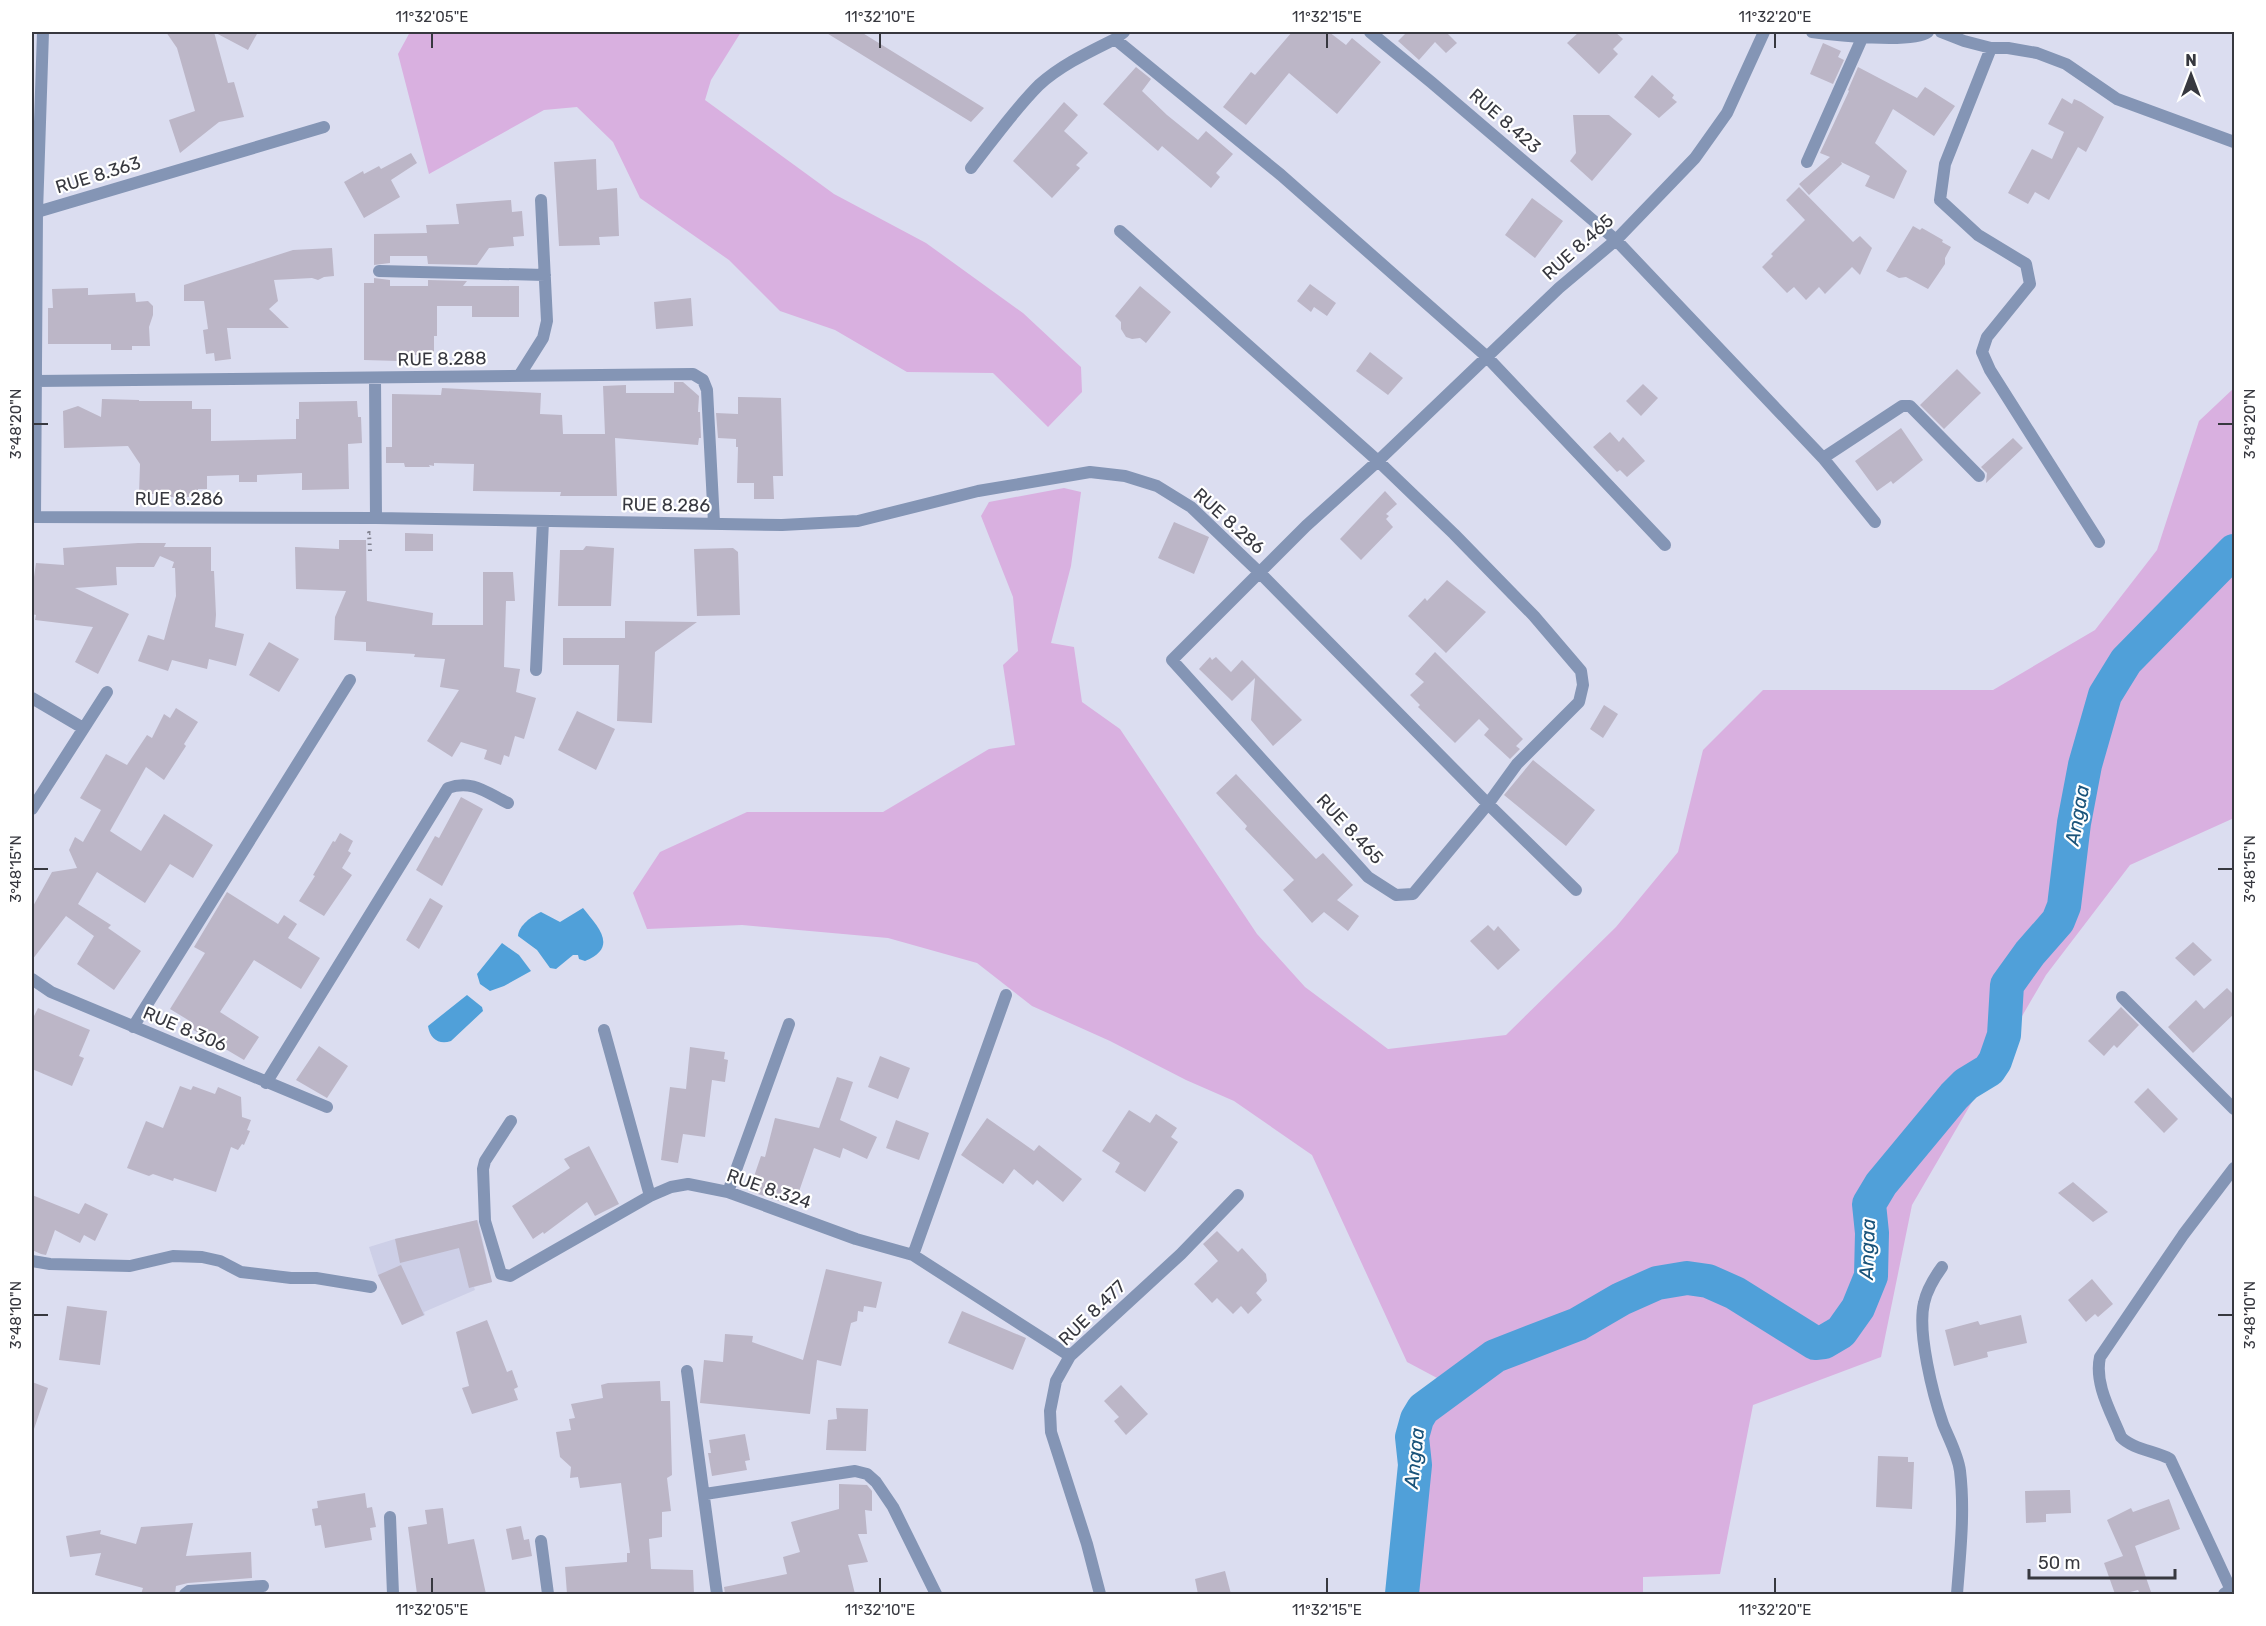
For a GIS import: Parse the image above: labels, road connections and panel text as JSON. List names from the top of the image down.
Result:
{
  "streets": {
    "street": [
      "RUE 8.423",
      "RUE 8.363",
      "RUE 8.465",
      "RUE 8.288",
      "RUE 8.286",
      "RUE 8.306",
      "RUE 8.324",
      "RUE 8.477"
    ]
  },
  "crossings": [
    ["RUE 8.423", "RUE 8.465"],
    ["RUE 8.363", "RUE 8.288"],
    ["RUE 8.363", "RUE 8.286"],
    ["RUE 8.465", "RUE 8.286"],
    ["RUE 8.288", "RUE 8.286"],
    ["RUE 8.324", "RUE 8.477"]
  ],
  "water": ["Angaa"],
  "scale_bar": "50 m",
  "north": "top",
  "coordinates": [
    "11°32'05\"E",
    "11°32'10\"E",
    "11°32'15\"E",
    "11°32'20\"E",
    "3°48'20\"N",
    "3°48'15\"N",
    "3°48'10\"N"
  ]
}
